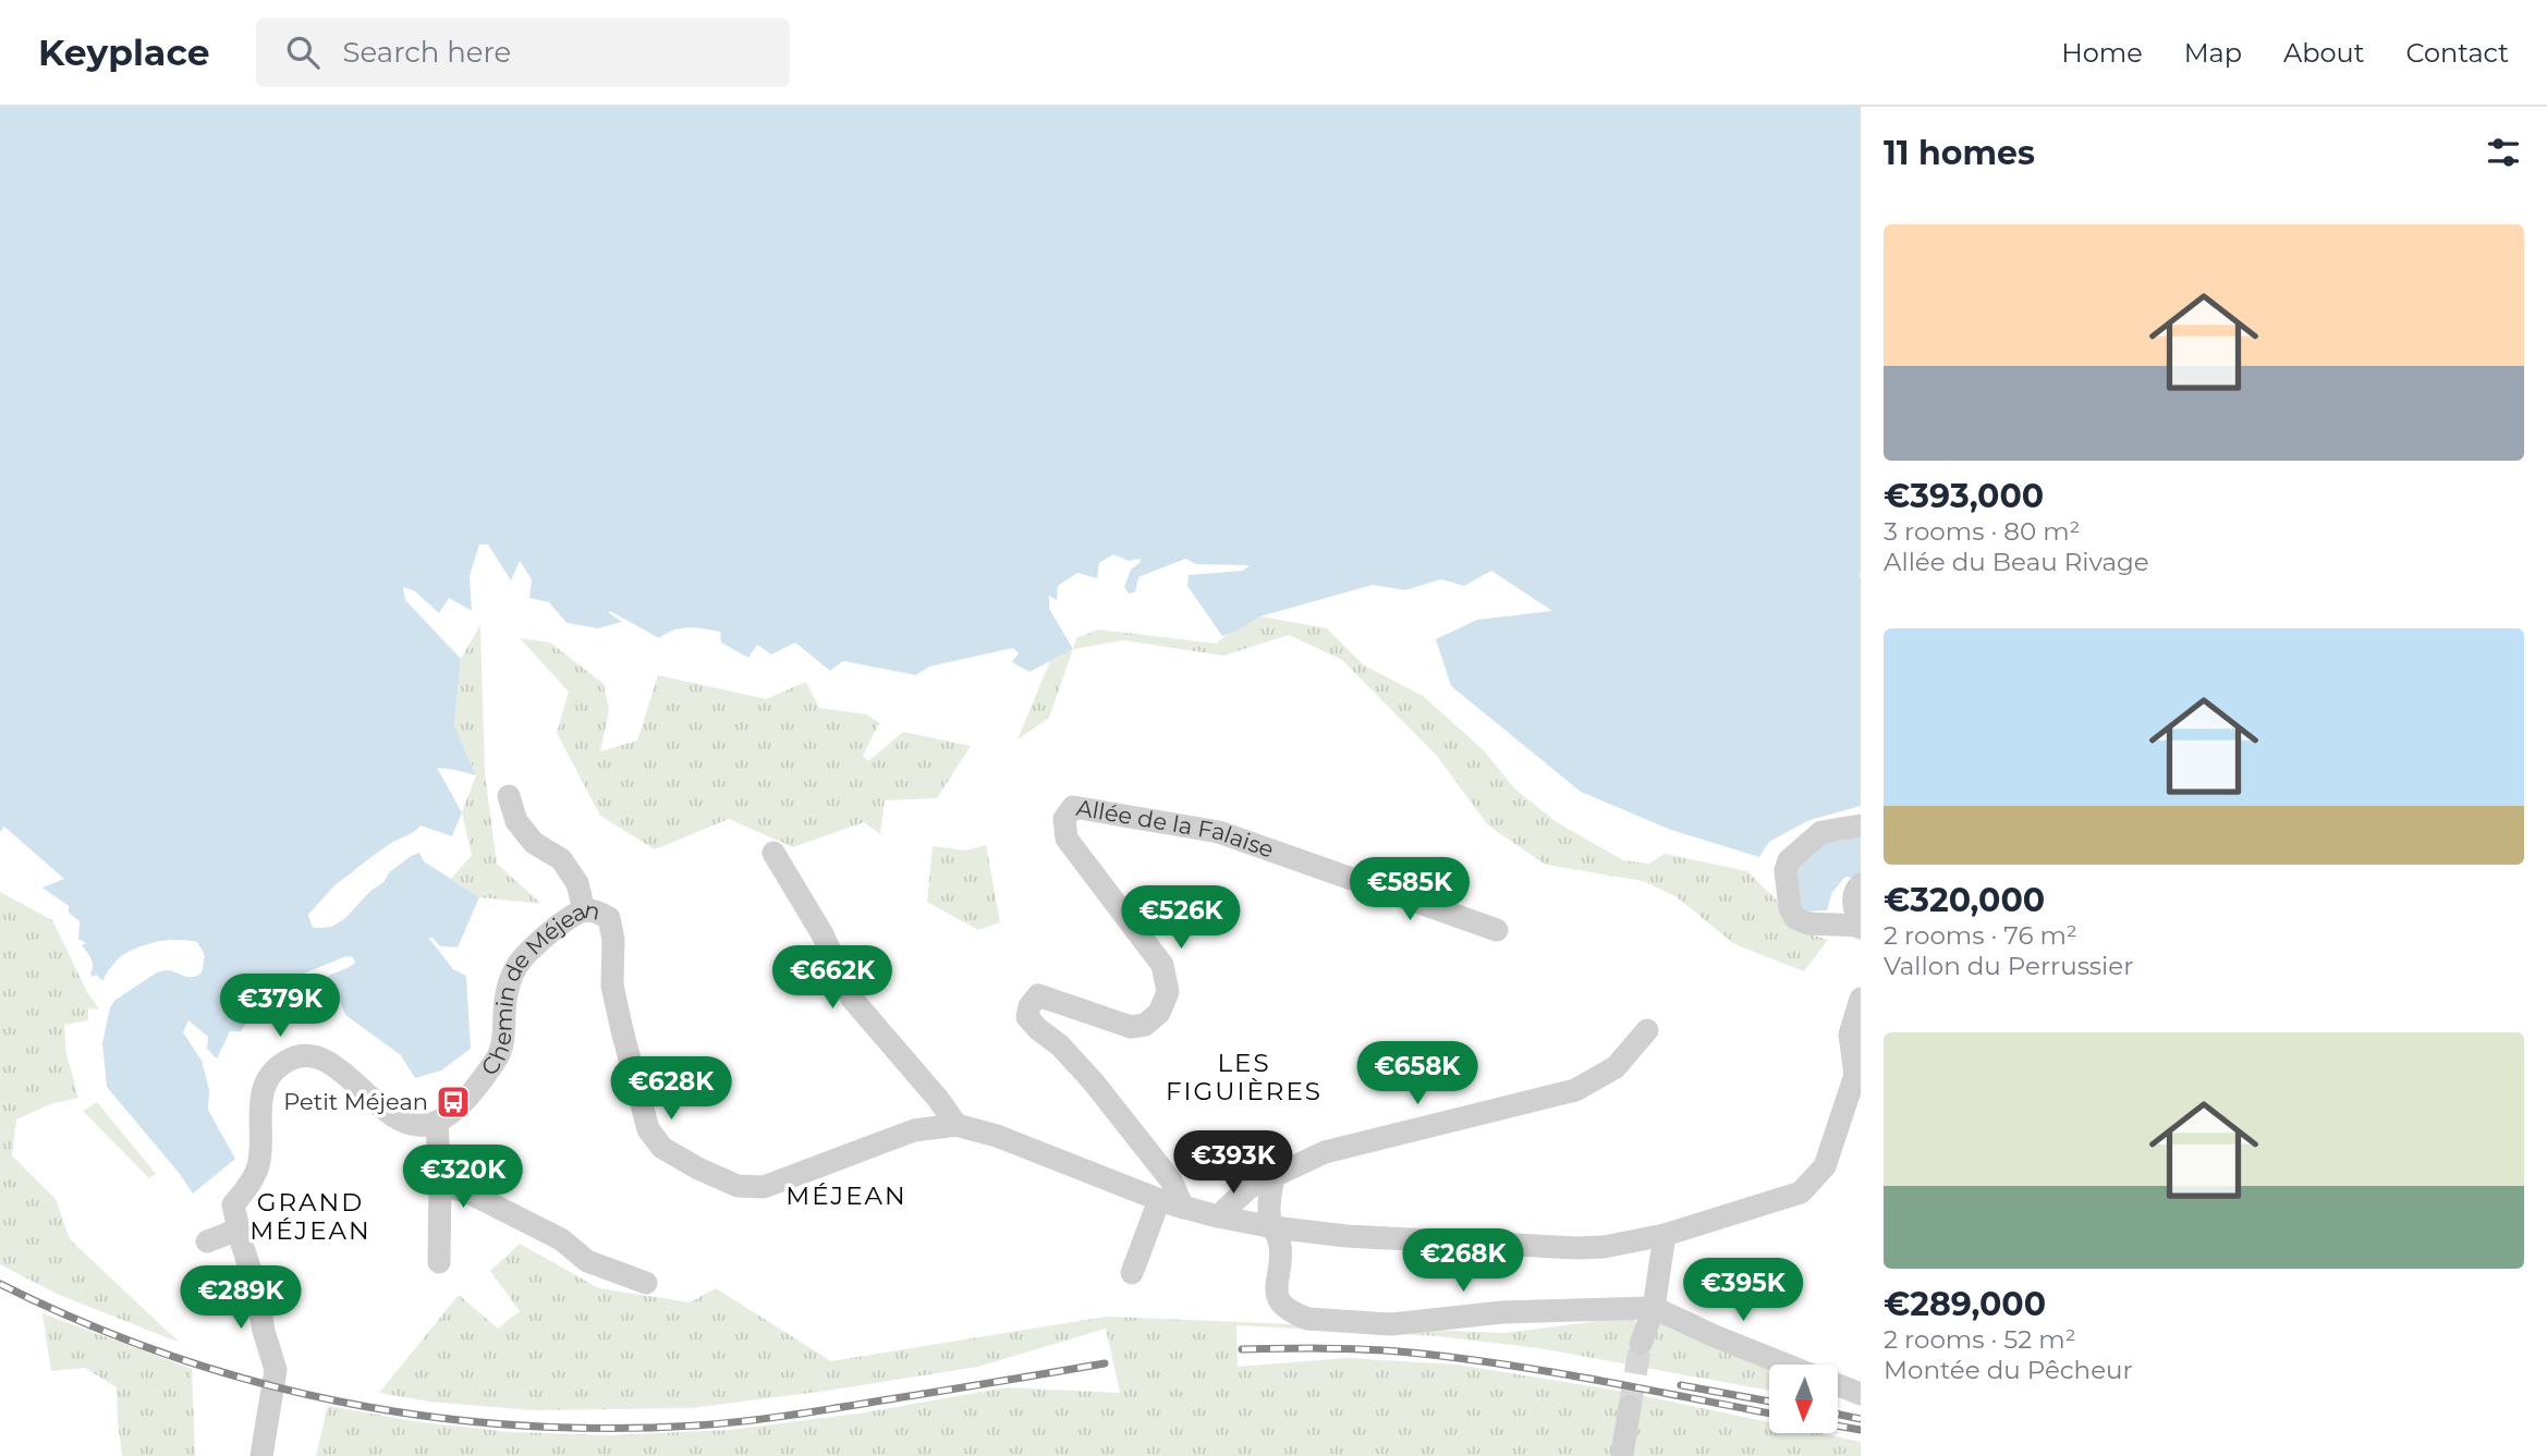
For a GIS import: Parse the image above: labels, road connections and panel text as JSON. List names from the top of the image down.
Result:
{
  "streets": {
    "street": ["Allée de la Falaise", "Chemin de Méjean"]
  },
  "crossings": [
    ["Allée de la Falaise", "Chemin de Méjean"]
  ],
  "districts": ["LES FIGUIÈRES", "MÉJEAN", "GRAND MÉJEAN"],
  "places": {
    "bus stop": ["Petit Méjean"]
  },
  "north": "bottom",
  "page": {
    "header": "Keyplace",
    "search": "Search here",
    "nav": [
      "Home",
      "Map",
      "About",
      "Contact"
    ],
    "heading": "11 homes",
    "list": [
      {
        "name": "€393,000",
        "note": "3 rooms · 80 m² · Allée du Beau Rivage"
      },
      {
        "name": "€320,000",
        "note": "2 rooms · 76 m² · Vallon du Perrussier"
      },
      {
        "name": "€289,000",
        "note": "2 rooms · 52 m² · Montée du Pêcheur"
      }
    ],
    "price": [
      "€585K",
      "€526K",
      "€662K",
      "€379K",
      "€658K",
      "€628K",
      "€393K",
      "€320K",
      "€268K",
      "€395K",
      "€289K"
    ]
  }
}
